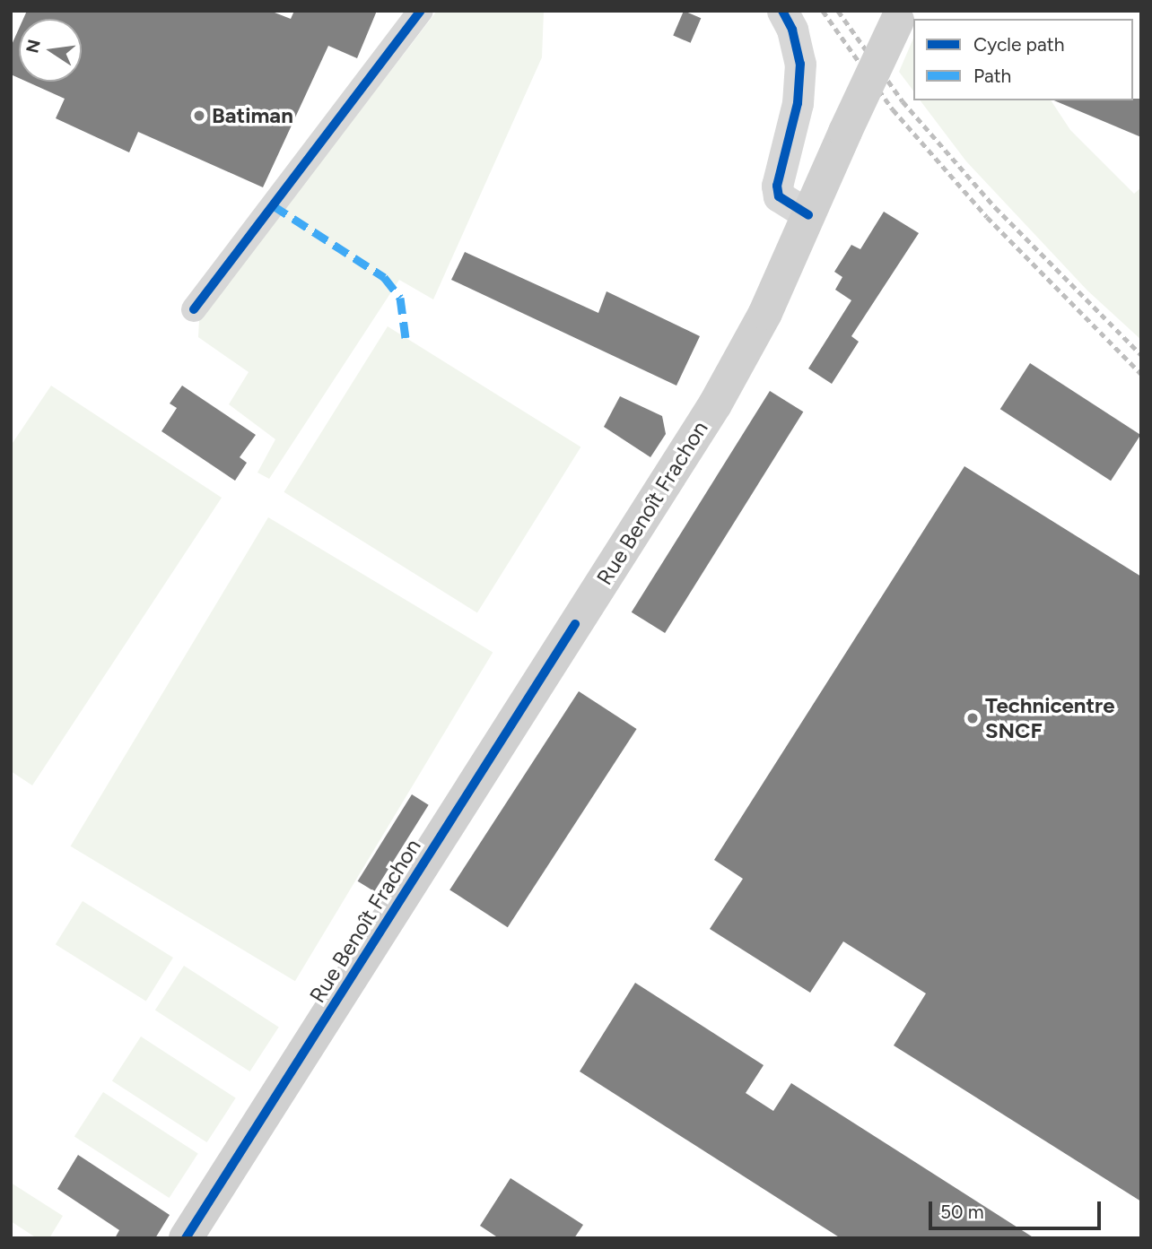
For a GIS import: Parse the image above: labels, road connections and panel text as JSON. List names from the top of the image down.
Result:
{
  "streets": {
    "main road": ["Rue Benoît Frachon"]
  },
  "places": ["Batiman", "Technicentre SNCF"],
  "legend": ["Cycle path", "Path"],
  "scale_bar": "50 m",
  "north": "left"
}
